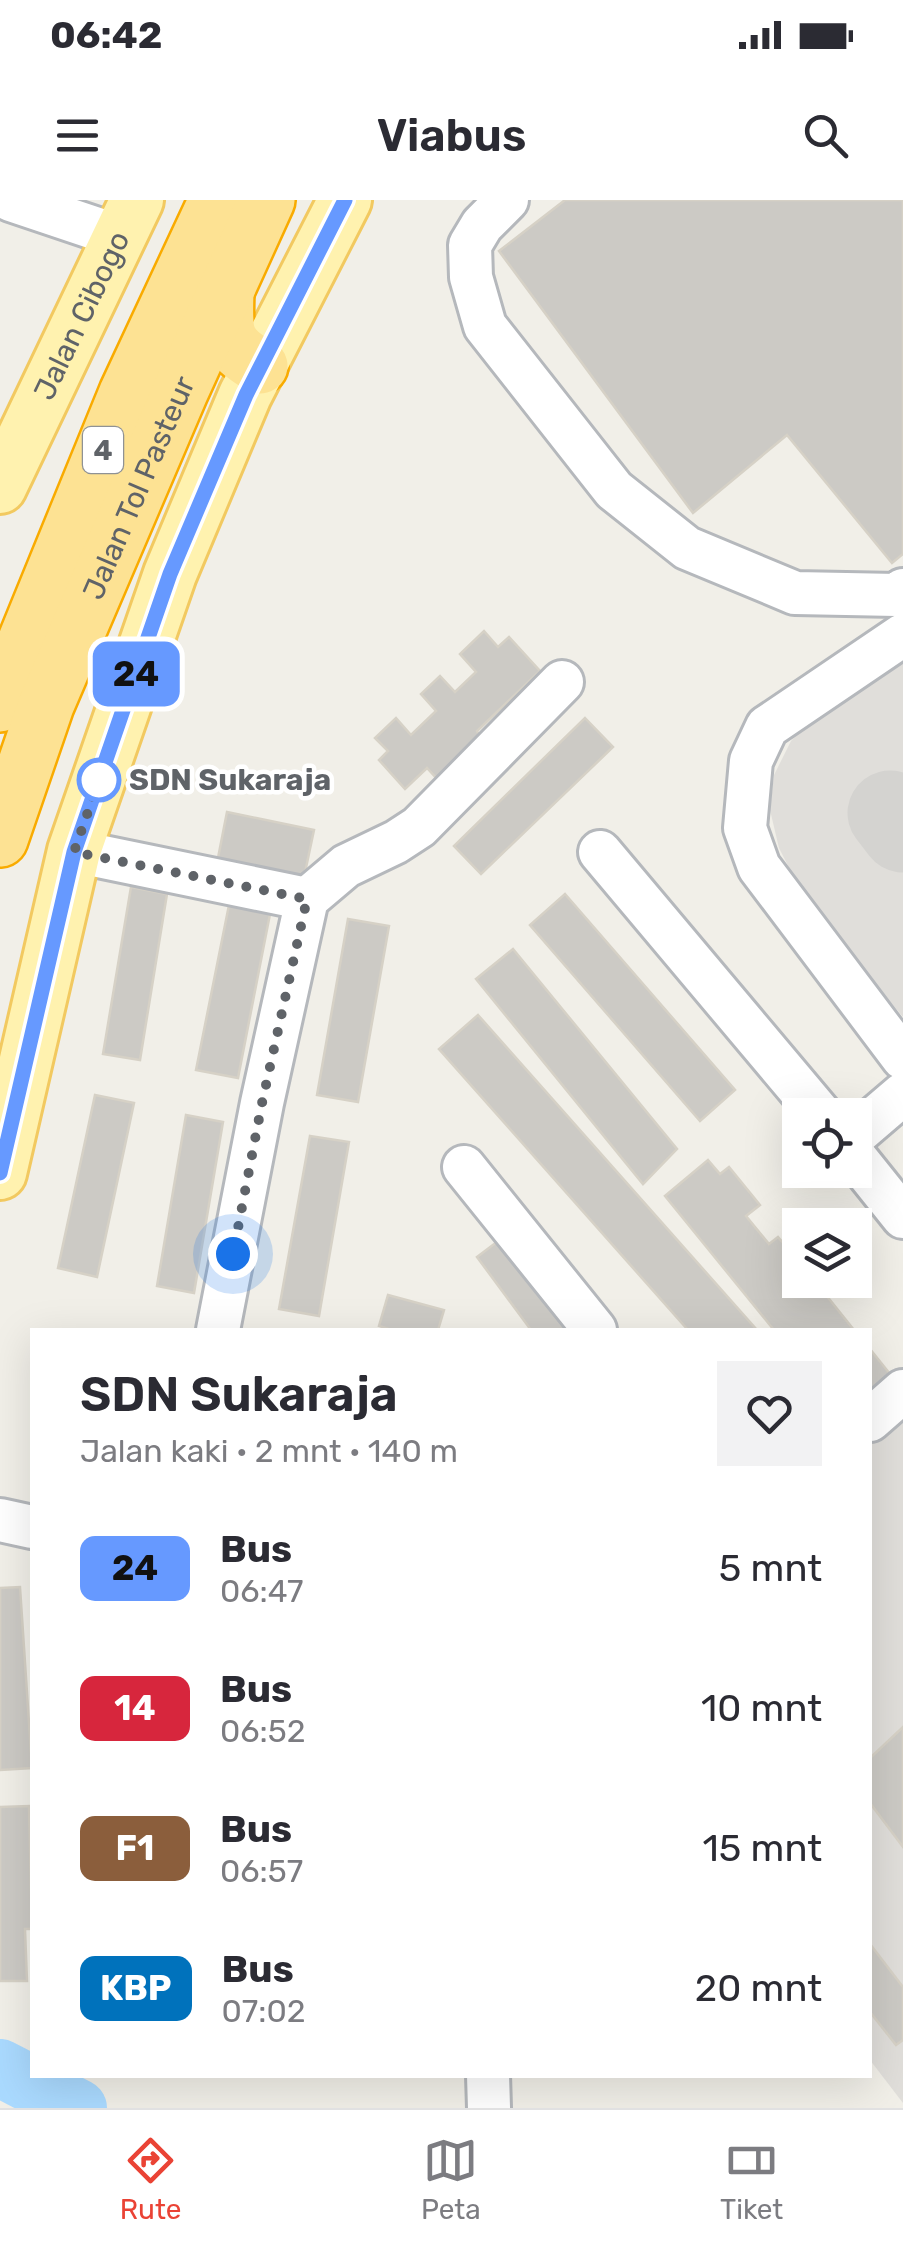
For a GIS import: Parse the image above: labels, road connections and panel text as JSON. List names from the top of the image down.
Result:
{
  "streets": {
    "highway": ["4", "Jalan Tol Pasteur"],
    "main road": ["Jalan Cibogo"]
  },
  "places": ["SDN Sukaraja"],
  "lines": ["bus line 24"],
  "page": {
    "status": "06:42",
    "header": "Viabus",
    "on_map": "24",
    "heading": ["SDN Sukaraja", "Jalan kaki · 2 mnt · 140 m"],
    "list": [
      {
        "mark": "24",
        "name": "Bus",
        "note": "06:47",
        "value": "5 mnt"
      },
      {
        "mark": "14",
        "name": "Bus",
        "note": "06:52",
        "value": "10 mnt"
      },
      {
        "mark": "F1",
        "name": "Bus",
        "note": "06:57",
        "value": "15 mnt"
      },
      {
        "mark": "KBP",
        "name": "Bus",
        "note": "07:02",
        "value": "20 mnt"
      }
    ],
    "tabs": ["Rute", "Peta", "Tiket"]
  }
}
